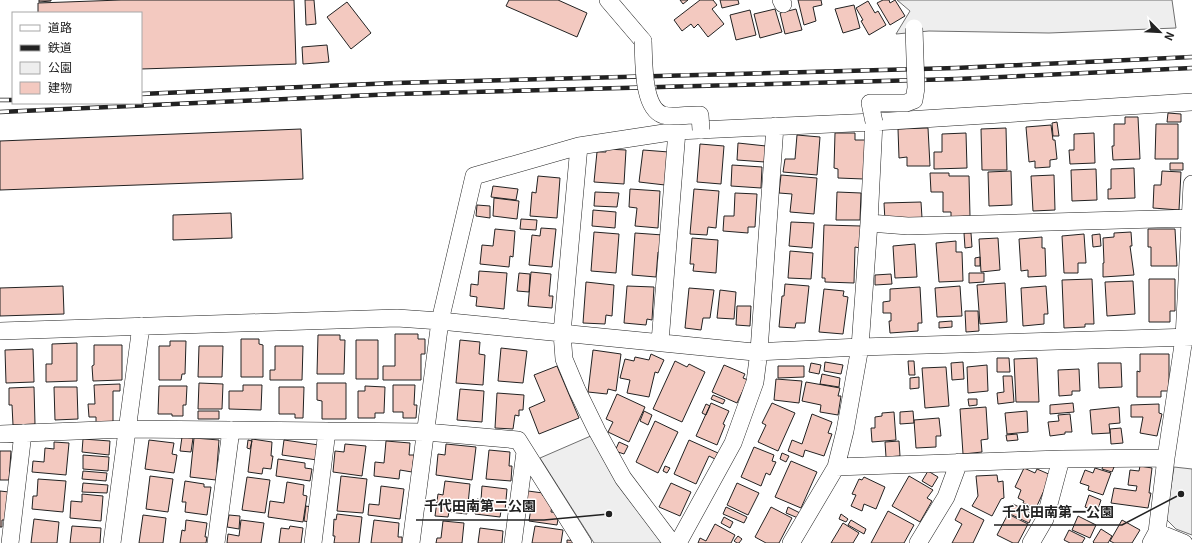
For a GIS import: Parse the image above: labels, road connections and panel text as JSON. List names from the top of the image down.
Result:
{
  "places": ["千代田南第一公園", "千代田南第二公園"],
  "legend": [
    "道路",
    "鉄道",
    "公園",
    "建物"
  ],
  "north": "bottom right"
}
